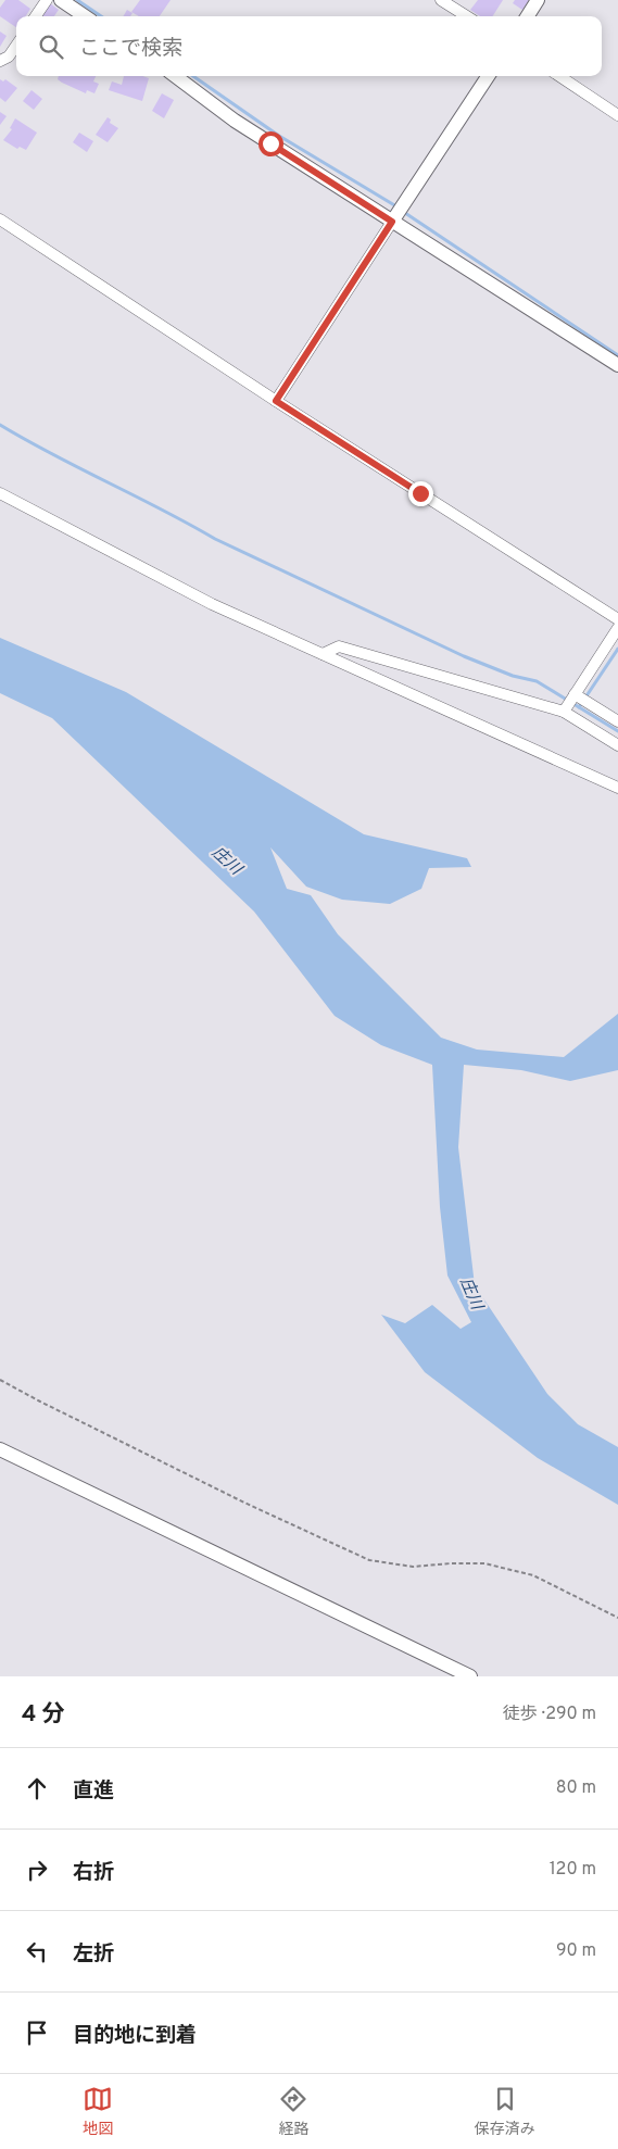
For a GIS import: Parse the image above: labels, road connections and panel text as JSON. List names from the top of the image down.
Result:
{
  "water": ["庄川"],
  "page": {
    "search": "ここで検索",
    "heading": ["4 分", "徒歩 · 290 m"],
    "list": [
      ["直進", "80 m"],
      ["右折", "120 m"],
      ["左折", "90 m"],
      "目的地に到着"
    ],
    "nav": ["地図", "経路", "保存済み"]
  }
}
